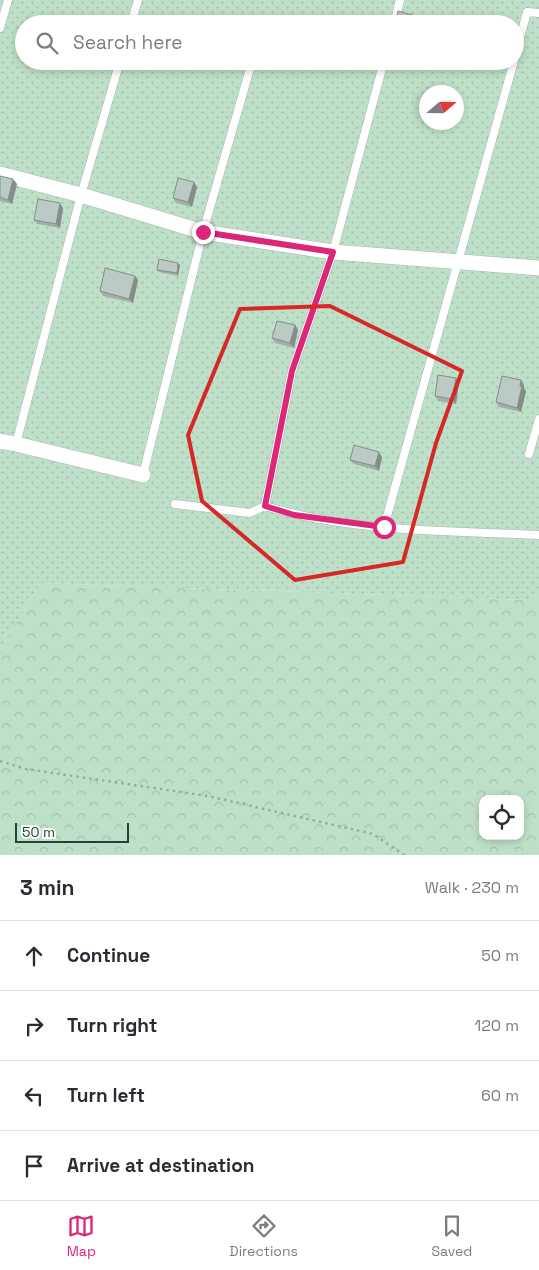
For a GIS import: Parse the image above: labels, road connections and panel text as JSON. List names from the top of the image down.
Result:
{
  "scale_bar": "50 m",
  "north": "right",
  "page": {
    "search": "Search here",
    "scale": "50 m",
    "heading": ["3 min", "Walk · 230 m"],
    "list": [
      ["Continue", "50 m"],
      ["Turn right", "120 m"],
      ["Turn left", "60 m"],
      "Arrive at destination"
    ],
    "nav": ["Map", "Directions", "Saved"]
  }
}
